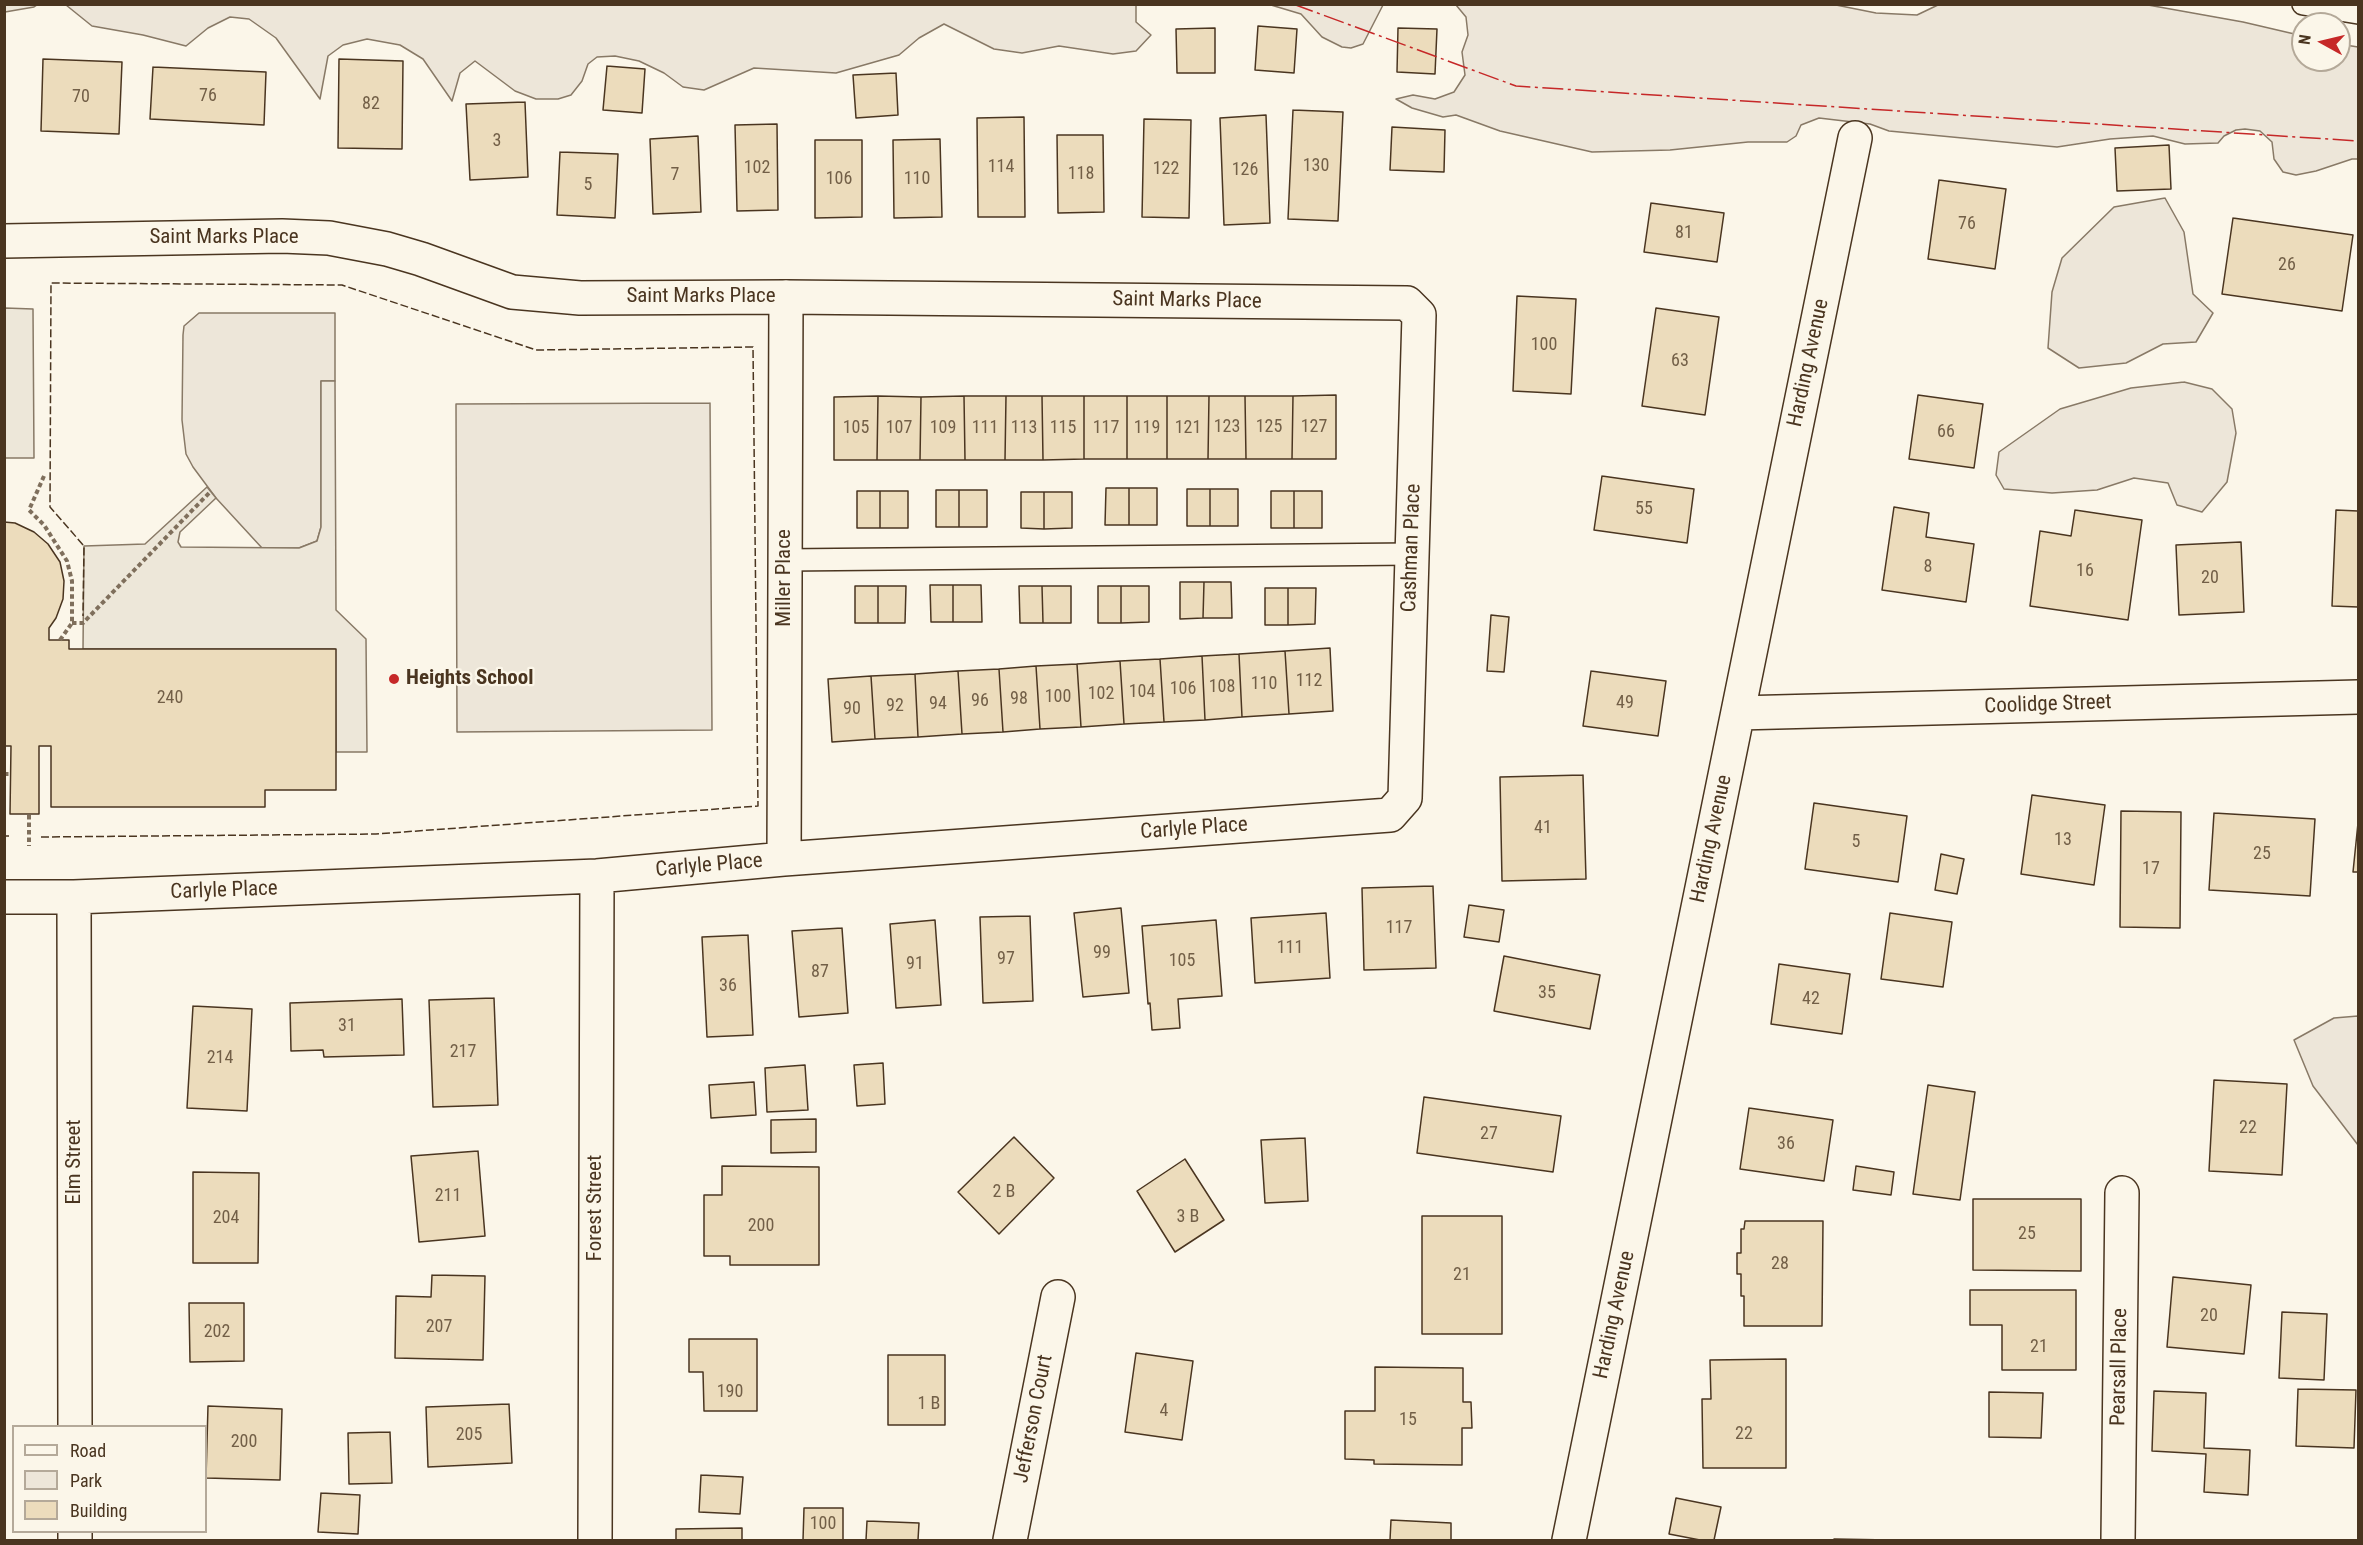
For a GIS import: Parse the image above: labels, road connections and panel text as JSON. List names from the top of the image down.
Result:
{
  "streets": {
    "street": [
      "Saint Marks Place",
      "Harding Avenue",
      "Cashman Place",
      "Miller Place",
      "Coolidge Street",
      "Carlyle Place",
      "Elm Street",
      "Forest Street",
      "Pearsall Place",
      "Jefferson Court"
    ]
  },
  "crossings": [
    ["Saint Marks Place", "Cashman Place"],
    ["Saint Marks Place", "Miller Place"],
    ["Harding Avenue", "Coolidge Street"],
    ["Cashman Place", "Carlyle Place"],
    ["Miller Place", "Carlyle Place"],
    ["Carlyle Place", "Elm Street"],
    ["Carlyle Place", "Forest Street"]
  ],
  "places": ["Heights School"],
  "house_numbers": [
    "76",
    "70",
    "82",
    "3",
    "130",
    "114",
    "102",
    "122",
    "126",
    "118",
    "7",
    "106",
    "110",
    "5",
    "76",
    "81",
    "26",
    "100",
    "63",
    "123",
    "125",
    "127",
    "105",
    "107",
    "109",
    "111",
    "113",
    "115",
    "117",
    "119",
    "121",
    "66",
    "55",
    "8",
    "16",
    "20",
    "112",
    "110",
    "108",
    "106",
    "104",
    "102",
    "100",
    "240",
    "98",
    "96",
    "49",
    "94",
    "92",
    "90",
    "41",
    "13",
    "5",
    "25",
    "17",
    "117",
    "111",
    "99",
    "97",
    "105",
    "91",
    "87",
    "36",
    "35",
    "42",
    "31",
    "217",
    "214",
    "22",
    "27",
    "36",
    "2 B",
    "211",
    "3 B",
    "204",
    "200",
    "25",
    "28",
    "21",
    "20",
    "207",
    "202",
    "21",
    "190",
    "1 B",
    "4",
    "15",
    "22",
    "205",
    "200",
    "100"
  ],
  "legend": ["Road", "Park", "Building"],
  "north": "left"
}
